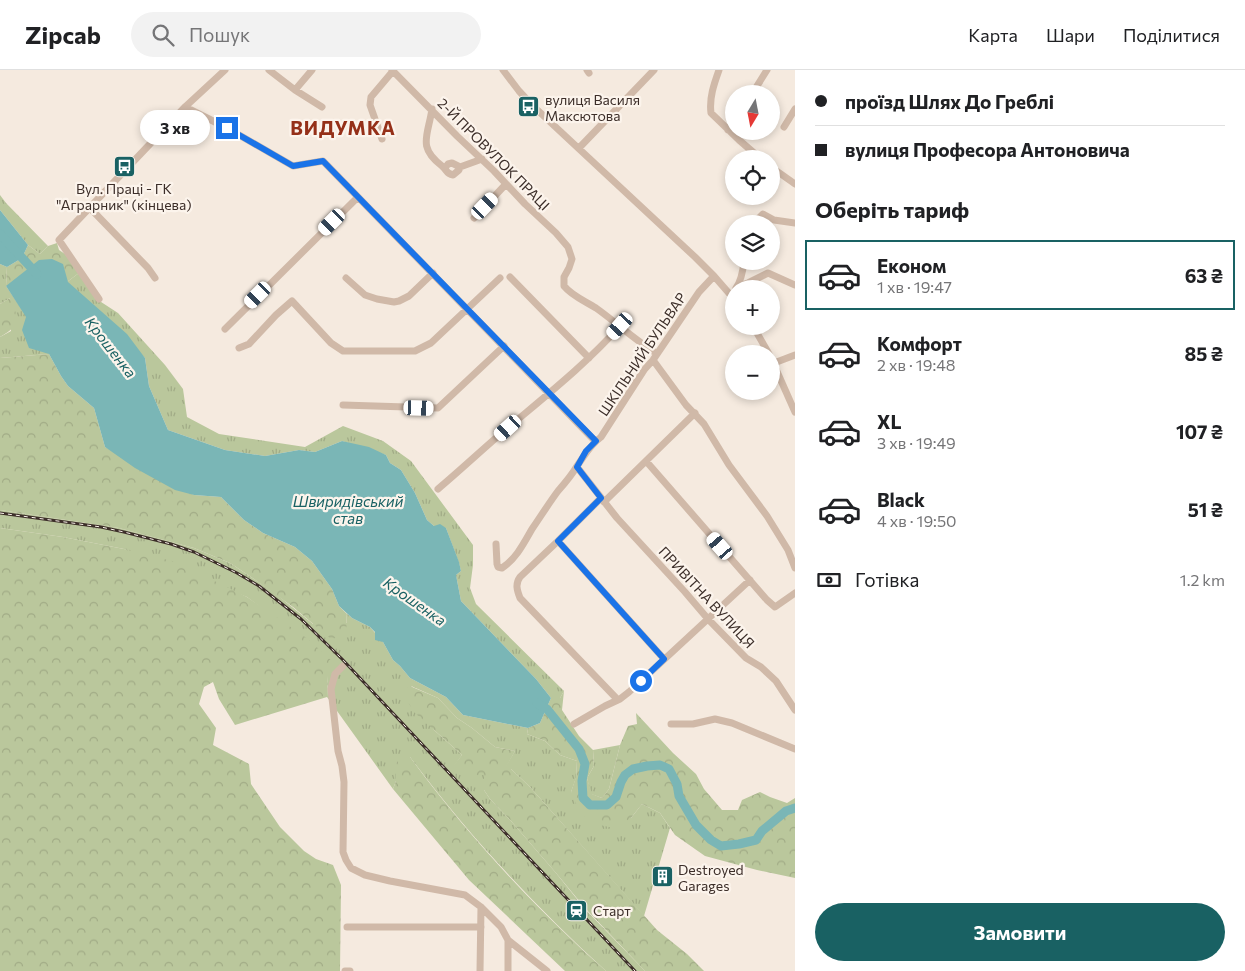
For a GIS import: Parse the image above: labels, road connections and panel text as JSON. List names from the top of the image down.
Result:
{
  "streets": {
    "street": ["2-Й ПРОВУЛОК ПРАЦІ", "ШКІЛЬНИЙ БУЛЬВАР", "ПРИВІТНА ВУЛИЦЯ"]
  },
  "crossings": [
    ["ШКІЛЬНИЙ БУЛЬВАР", "ПРИВІТНА ВУЛИЦЯ"]
  ],
  "districts": ["ВИДУМКА"],
  "water": ["Крошенка", "Швиридівський став"],
  "places": {
    "bus stop": ["вулиця Василя Максютова", "Вул. Праці - ГК \"Аграрник\" (кінцева)"],
    "building": ["Destroyed Garages"],
    "station": ["Старт"]
  },
  "north": "bottom",
  "page": {
    "header": "Zipcab",
    "search": "Пошук",
    "nav": ["Карта", "Шари", "Поділитися"],
    "banner": ["проїзд Шлях До Греблі", "вулиця Професора Антоновича"],
    "map_buttons": ["+", "−"],
    "bubble": "3 хв",
    "heading": "Оберіть тариф",
    "list": [
      {
        "name": "Економ",
        "note": "1 хв · 19:47",
        "value": "63 ₴"
      },
      {
        "name": "Комфорт",
        "note": "2 хв · 19:48",
        "value": "85 ₴"
      },
      {
        "name": "XL",
        "note": "3 хв · 19:49",
        "value": "107 ₴"
      },
      {
        "name": "Black",
        "note": "4 хв · 19:50",
        "value": "51 ₴"
      }
    ],
    "pay": ["Готівка", "1.2 km"],
    "buttons": "Замовити"
  }
}
